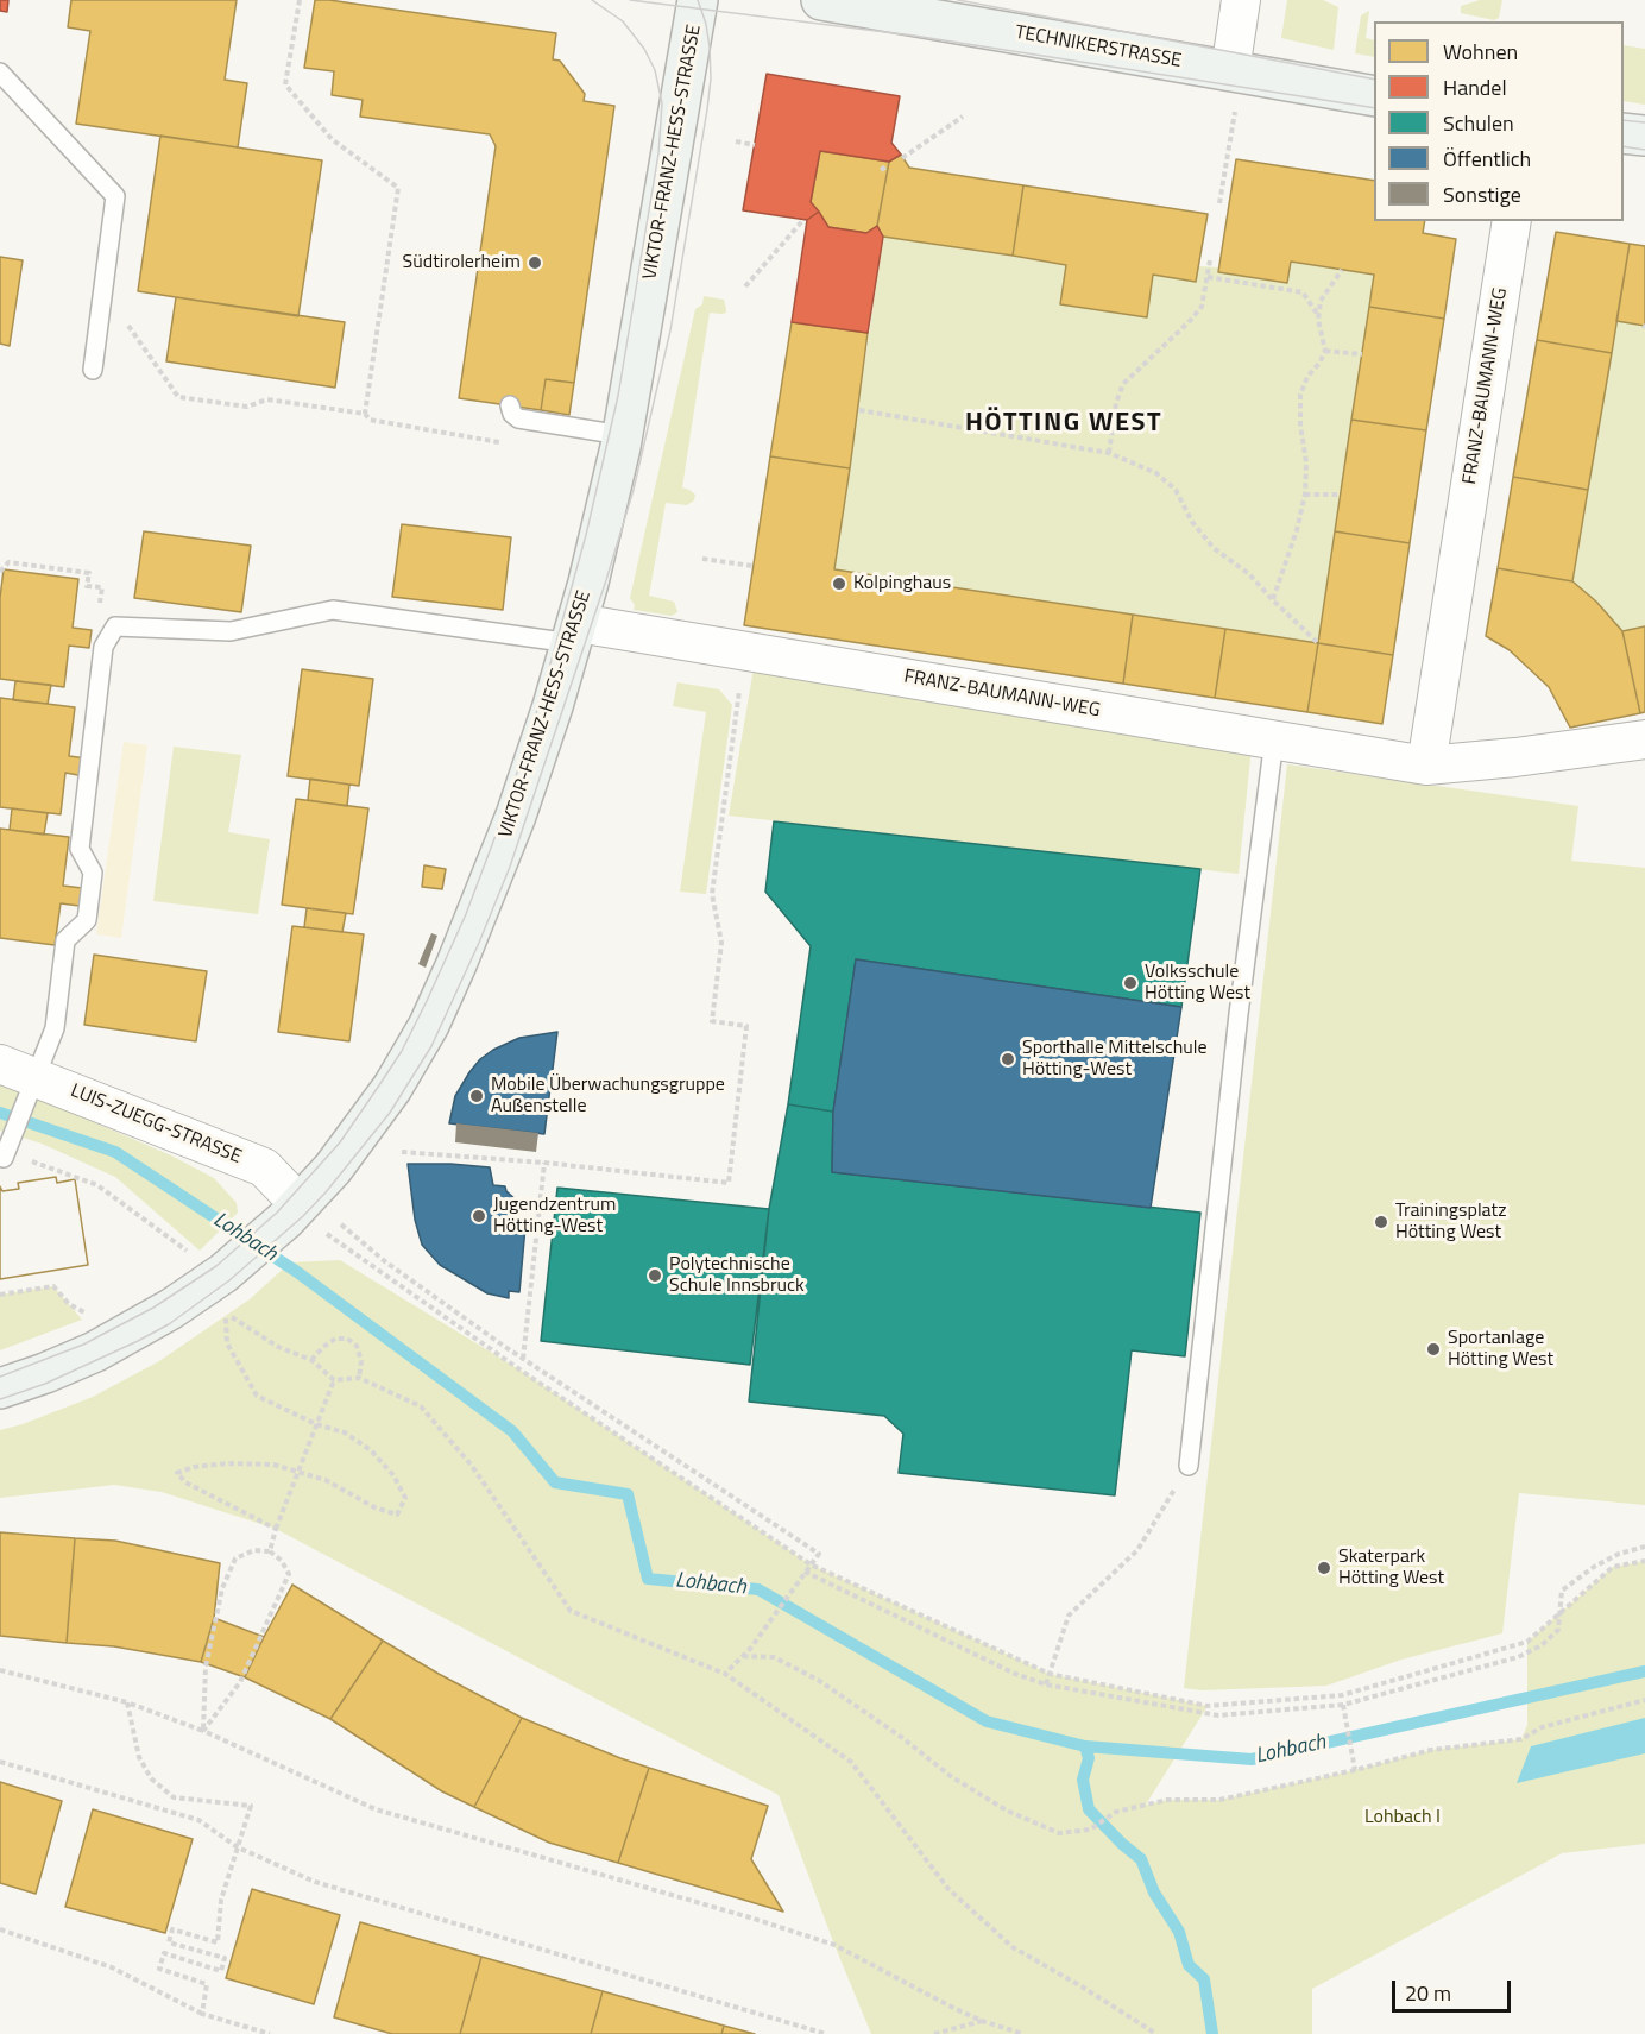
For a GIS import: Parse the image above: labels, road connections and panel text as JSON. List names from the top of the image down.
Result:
{
  "streets": {
    "street": [
      "TECHNIKERSTRASSE",
      "VIKTOR-FRANZ-HESS-STRASSE",
      "FRANZ-BAUMANN-WEG",
      "LUIS-ZUEGG-STRASSE"
    ]
  },
  "crossings": [
    ["VIKTOR-FRANZ-HESS-STRASSE", "FRANZ-BAUMANN-WEG"],
    ["VIKTOR-FRANZ-HESS-STRASSE", "LUIS-ZUEGG-STRASSE"]
  ],
  "districts": ["HÖTTING WEST"],
  "water": ["Lohbach"],
  "parks": ["Lohbach I"],
  "places": [
    "Südtirolerheim",
    "Kolpinghaus",
    "Volksschule Hötting West",
    "Sporthalle Mittelschule Hötting-West",
    "Mobile Überwachungsgruppe Außenstelle",
    "Jugendzentrum Hötting-West",
    "Trainingsplatz Hötting West",
    "Polytechnische Schule Innsbruck",
    "Sportanlage Hötting West",
    "Skaterpark Hötting West"
  ],
  "legend": [
    "Wohnen",
    "Handel",
    "Schulen",
    "Öffentlich",
    "Sonstige"
  ],
  "scale_bar": "20 m"
}
